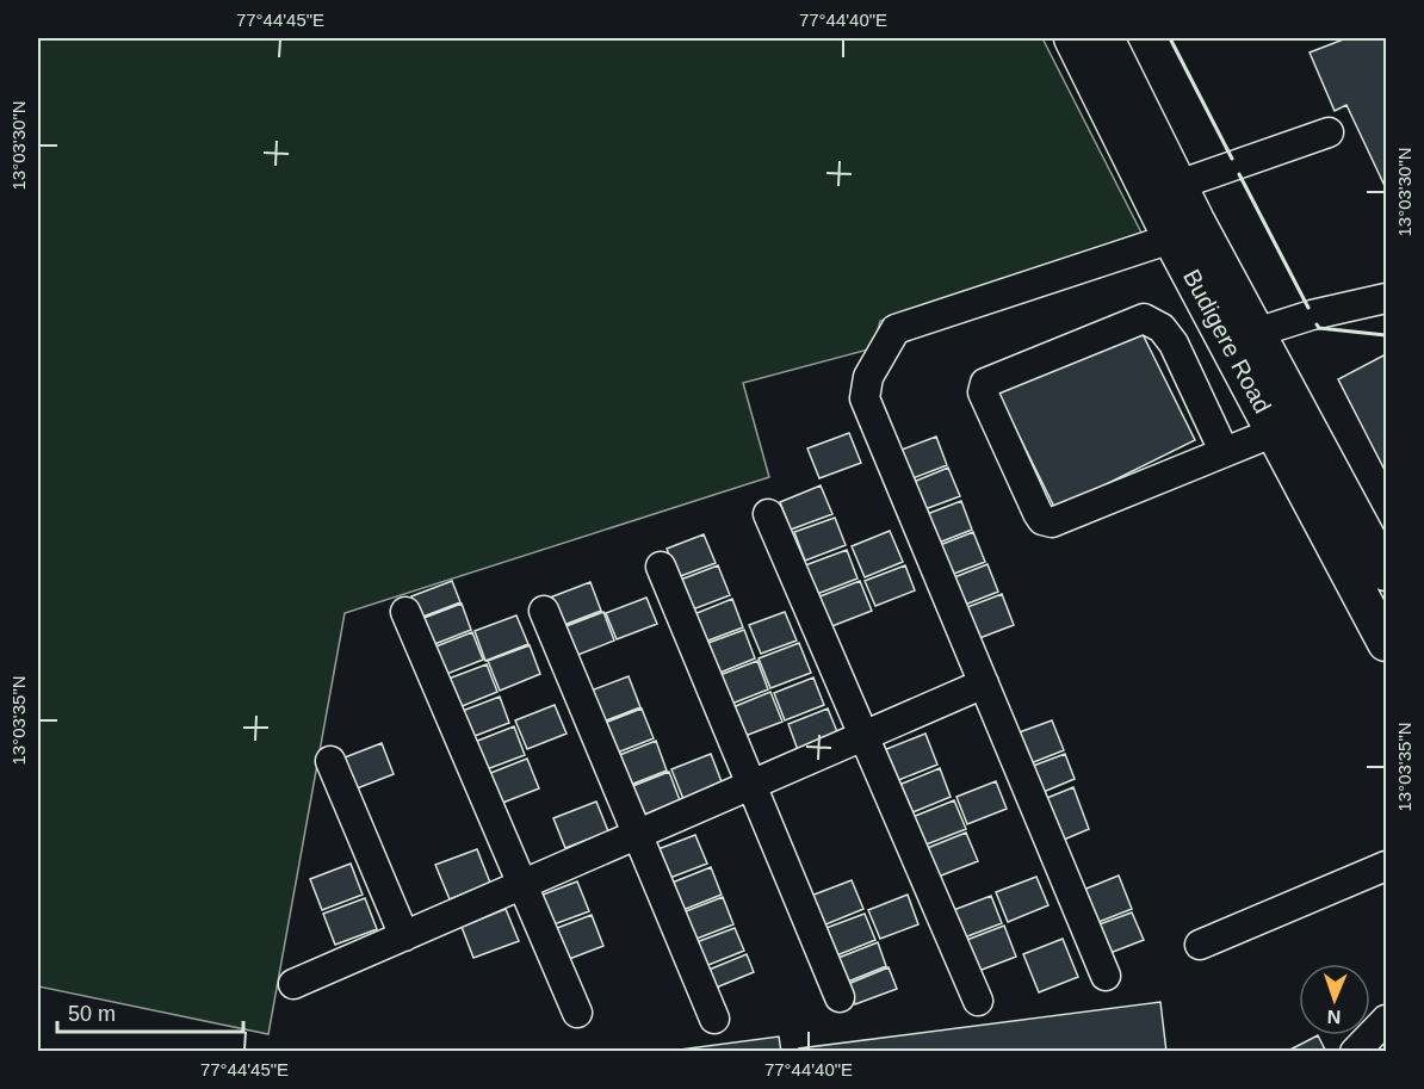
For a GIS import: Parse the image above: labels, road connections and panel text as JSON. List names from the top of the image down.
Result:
{
  "streets": {
    "main road": ["Budigere Road"]
  },
  "scale_bar": "50 m",
  "north": "bottom",
  "coordinates": [
    "77°44'45\"E",
    "77°44'40\"E",
    "13°03'30\"N",
    "13°03'35\"N"
  ]
}
